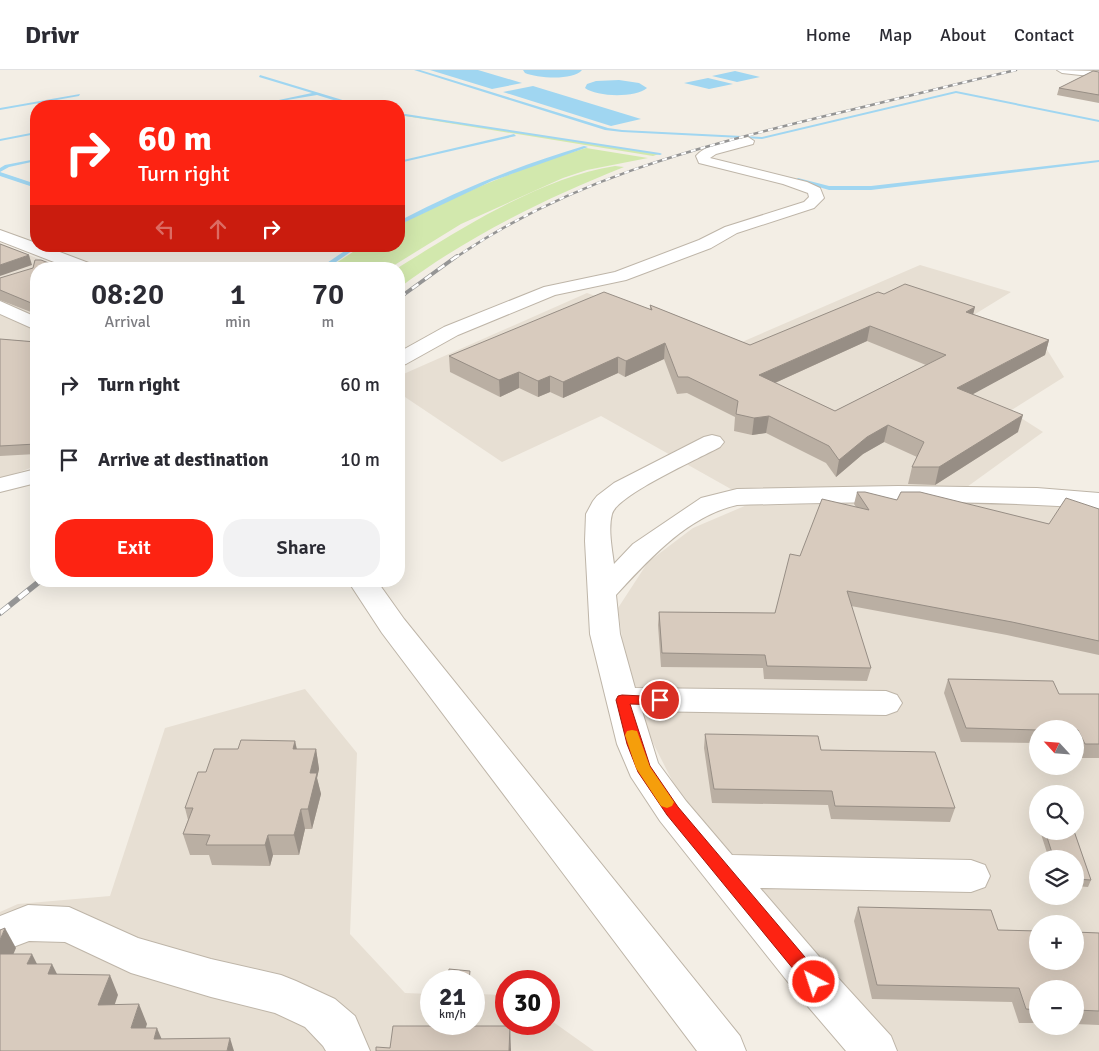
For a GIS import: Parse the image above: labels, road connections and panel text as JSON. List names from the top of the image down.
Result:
{
  "north": "top left",
  "page": {
    "header": "Drivr",
    "nav": [
      "Home",
      "Map",
      "About",
      "Contact"
    ],
    "turn": ["60 m", "Turn right"],
    "eta": [
      "08:20",
      "Arrival",
      "1",
      "min",
      "70",
      "m"
    ],
    "list": [
      {
        "name": "Turn right",
        "value": "60 m"
      },
      {
        "name": "Arrive at destination",
        "value": "10 m"
      }
    ],
    "buttons": ["Exit", "Share"],
    "map_buttons": ["+", "−"],
    "speed": "21 km/h",
    "limit": "30"
  }
}
